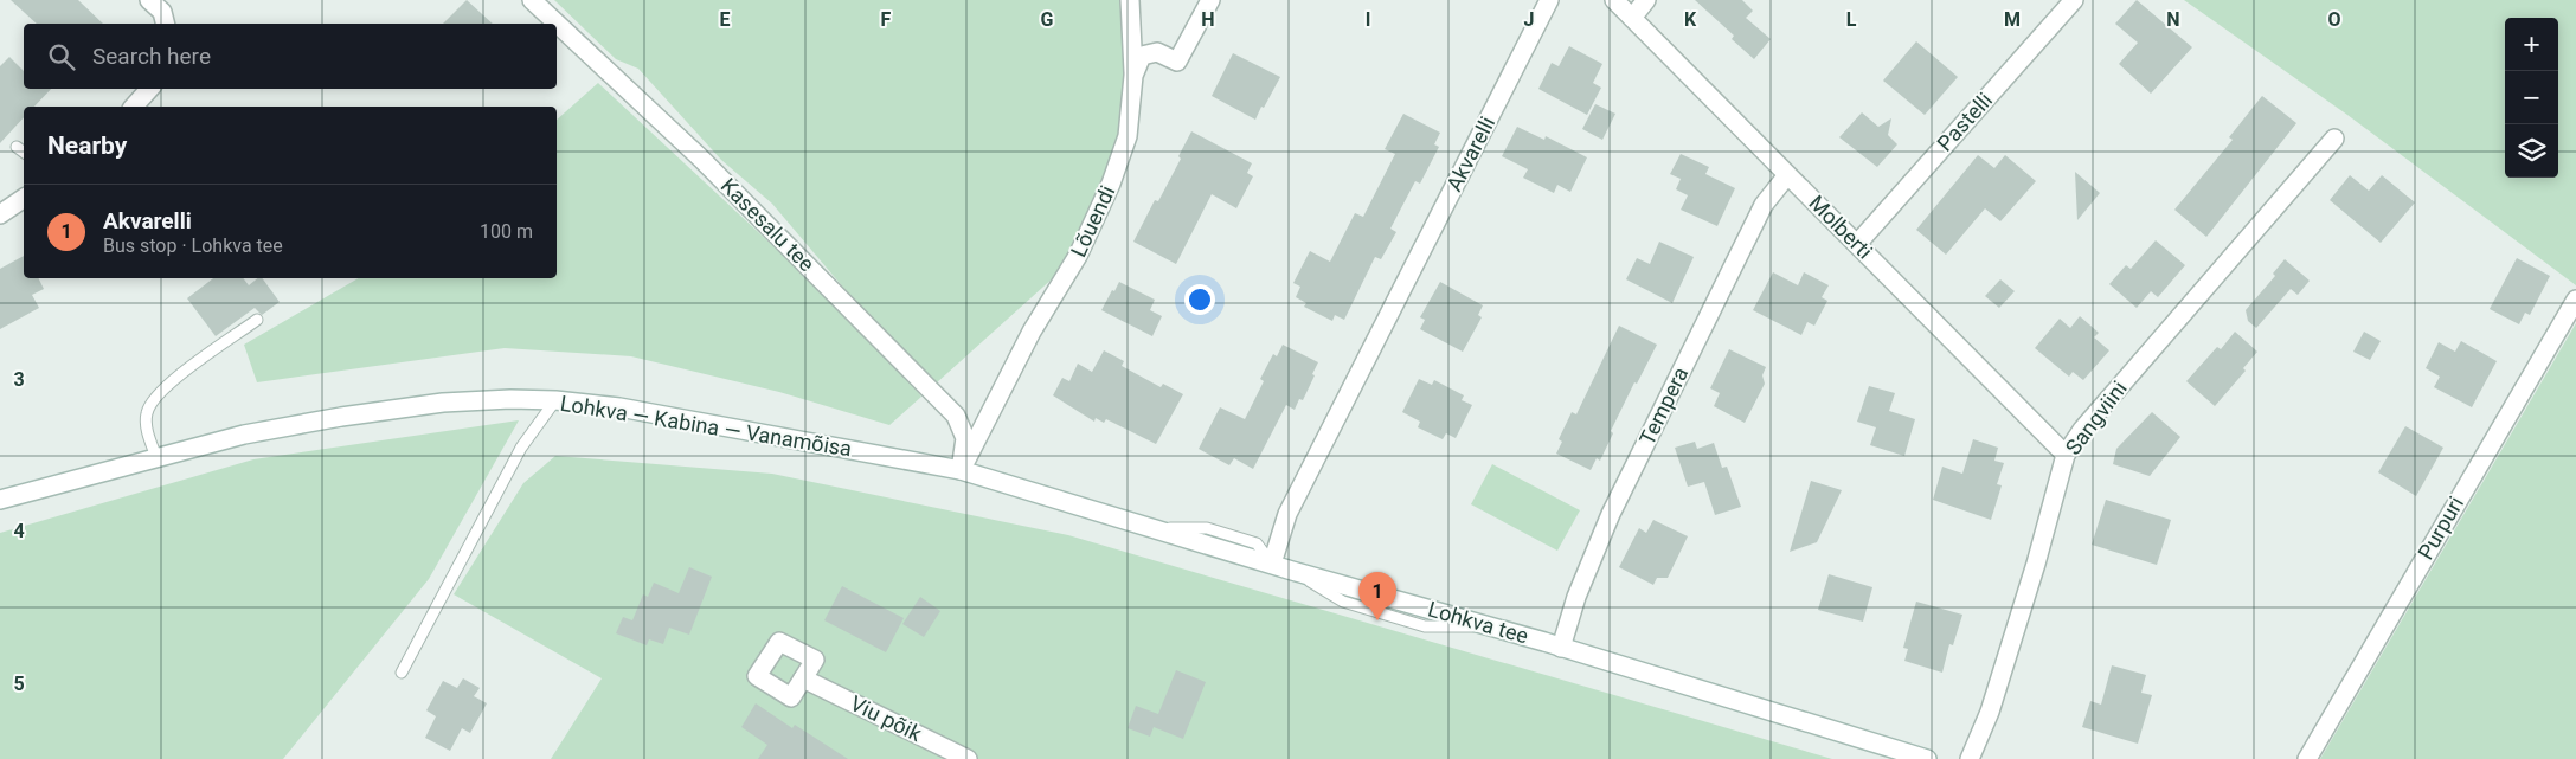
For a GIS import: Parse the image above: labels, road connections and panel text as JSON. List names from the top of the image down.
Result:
{
  "streets": {
    "street": [
      "Pastelli",
      "Akvarelli",
      "Lõuendi",
      "Kasesalu tee",
      "Molberti",
      "Tempera",
      "Sangviini",
      "Lohkva — Kabina — Vanamõisa",
      "Purpuri",
      "Lohkva tee",
      "Viu põik"
    ]
  },
  "crossings": [
    ["Pastelli", "Molberti"],
    ["Akvarelli", "Lohkva tee"],
    ["Lõuendi", "Kasesalu tee"],
    ["Lõuendi", "Lohkva — Kabina — Vanamõisa"],
    ["Lõuendi", "Lohkva tee"],
    ["Kasesalu tee", "Lohkva — Kabina — Vanamõisa"],
    ["Kasesalu tee", "Lohkva tee"],
    ["Molberti", "Tempera"],
    ["Molberti", "Sangviini"],
    ["Tempera", "Lohkva tee"],
    ["Lohkva — Kabina — Vanamõisa", "Lohkva tee"]
  ],
  "page": {
    "map_buttons": ["+", "−"],
    "search": "Search here",
    "heading": "Nearby",
    "list": [
      {
        "mark": "1",
        "name": "Akvarelli",
        "note": "Bus stop · Lohkva tee",
        "value": "100 m"
      }
    ],
    "pins": "1"
  },
  "grid": {
    "columns": [
      "E",
      "F",
      "G",
      "H",
      "I",
      "J",
      "K",
      "L",
      "M",
      "N",
      "O"
    ],
    "rows": ["3", "4", "5"]
  }
}
